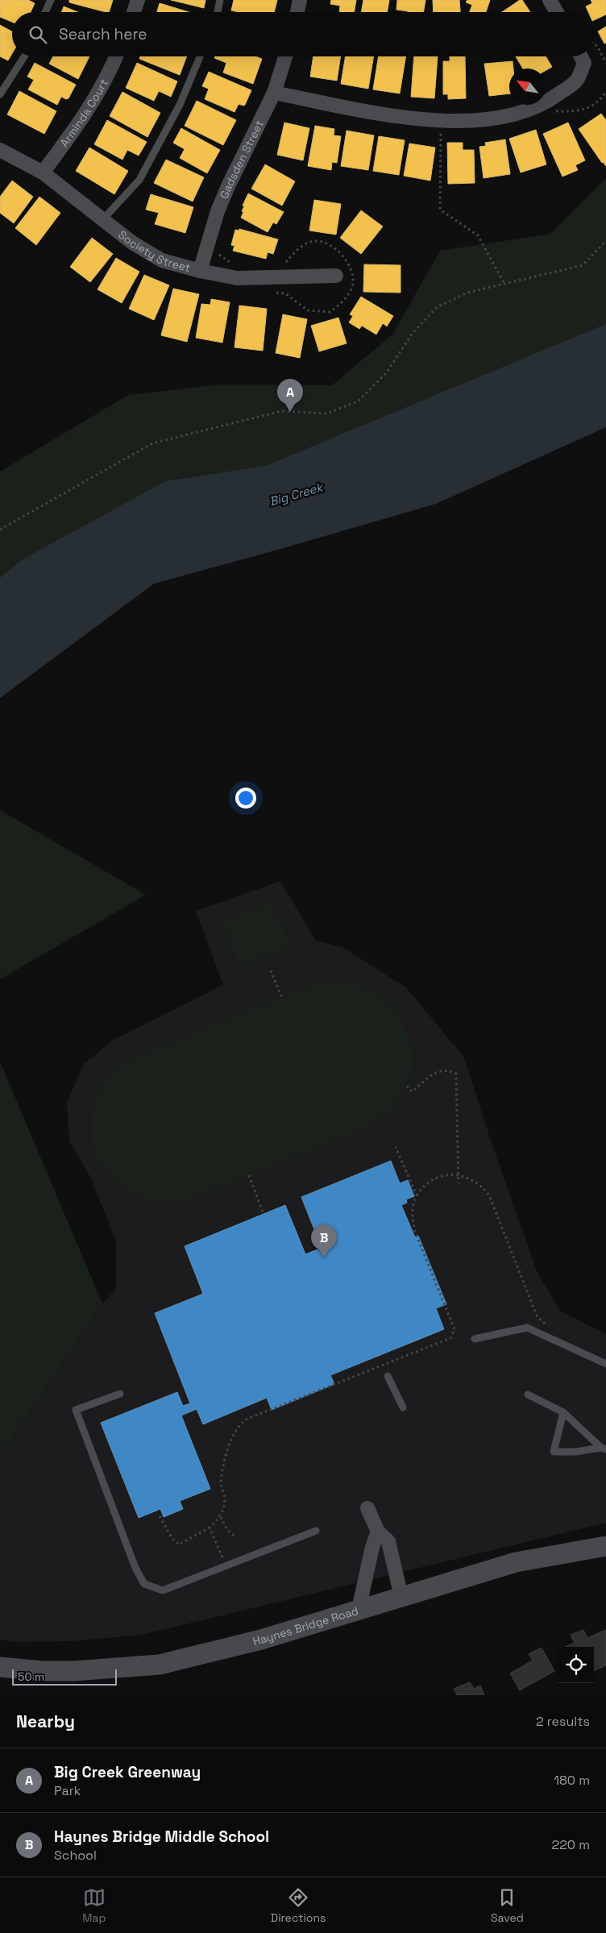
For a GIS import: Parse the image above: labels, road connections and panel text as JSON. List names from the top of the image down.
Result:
{
  "streets": {
    "main road": ["Haynes Bridge Road"],
    "street": ["Arminda Court", "Gadsden Street", "Society Street"]
  },
  "crossings": [
    ["Arminda Court", "Society Street"],
    ["Gadsden Street", "Society Street"]
  ],
  "water": ["Big Creek"],
  "scale_bar": "50 m",
  "north": "top left",
  "page": {
    "search": "Search here",
    "pins": ["A", "B"],
    "scale": "50 m",
    "heading": ["Nearby", "2 results"],
    "list": [
      {
        "mark": "A",
        "name": "Big Creek Greenway",
        "note": "Park",
        "value": "180 m"
      },
      {
        "mark": "B",
        "name": "Haynes Bridge Middle School",
        "note": "School",
        "value": "220 m"
      }
    ],
    "nav": ["Map", "Directions", "Saved"]
  }
}
